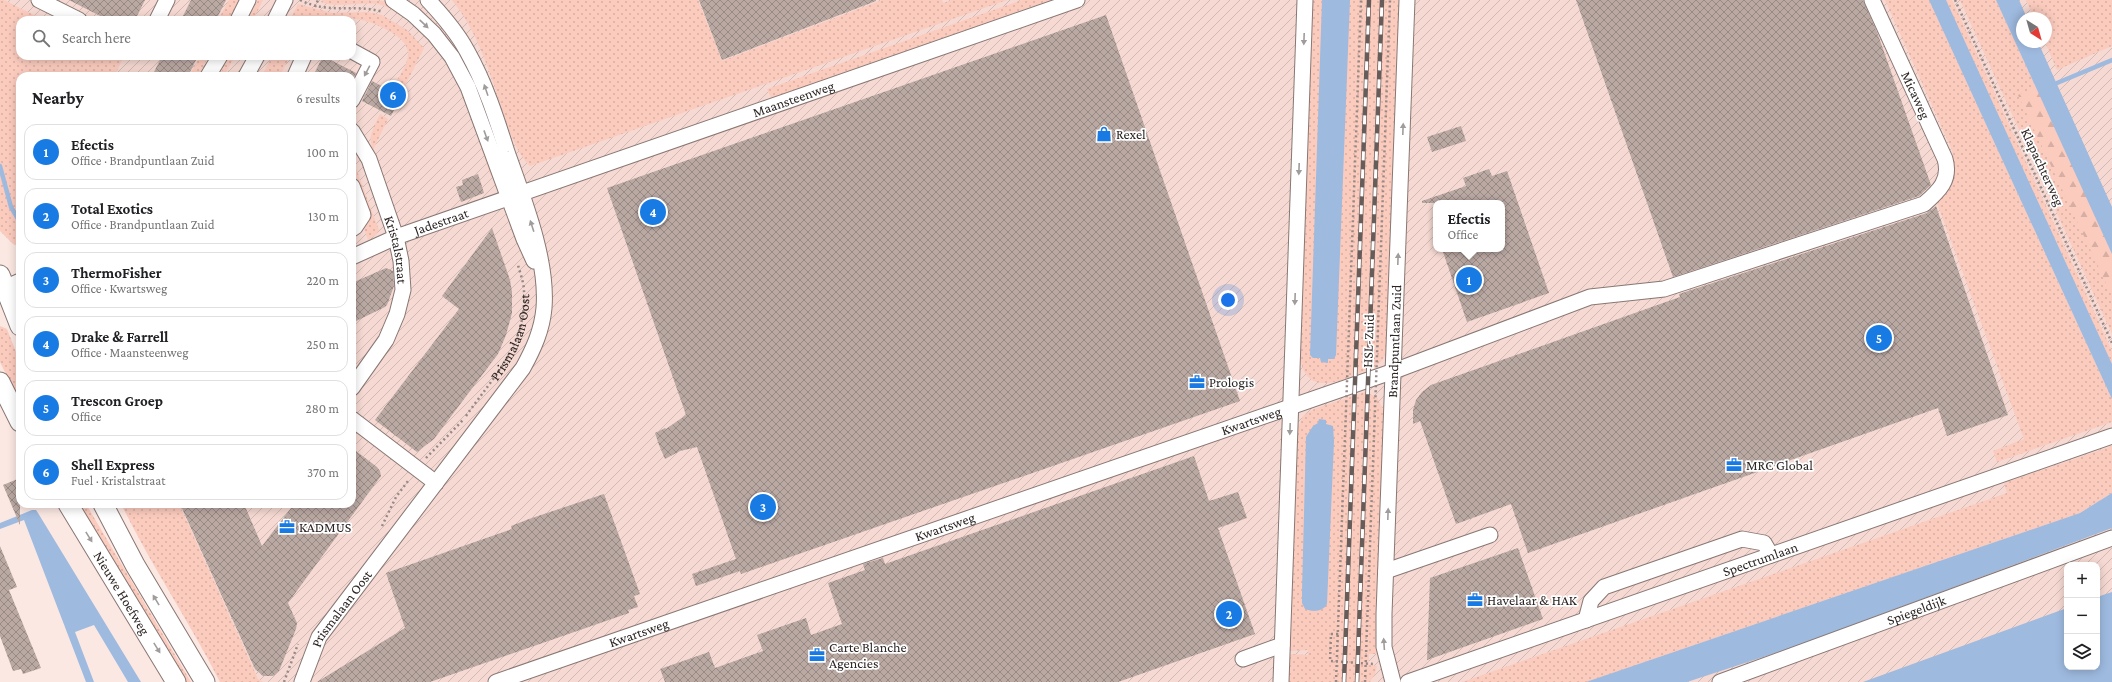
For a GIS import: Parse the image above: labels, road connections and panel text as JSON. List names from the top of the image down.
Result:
{
  "streets": {
    "main road": ["Nieuwe Hoefweg"],
    "street": [
      "Micaweg",
      "Maansteenweg",
      "Jadestraat",
      "Kristalstraat",
      "Prismalaan Oost",
      "Brandpuntlaan Zuid",
      "Kwartsweg",
      "Spectrumlaan",
      "Spiegeldijk"
    ],
    "path": ["Klapachterweg", "HSL-Zuid"]
  },
  "crossings": [
    ["Micaweg", "Kwartsweg"],
    ["Maansteenweg", "Jadestraat"],
    ["Maansteenweg", "Prismalaan Oost"],
    ["Jadestraat", "Kristalstraat"],
    ["Jadestraat", "Prismalaan Oost"],
    ["Brandpuntlaan Zuid", "Kwartsweg"]
  ],
  "places": {
    "shop": ["Rexel"],
    "office": [
      "Prologis",
      "MRC Global",
      "KADMUS",
      "Havelaar & HAK",
      "Carte Blanche Agencies"
    ]
  },
  "north": "bottom right",
  "page": {
    "search": "Search here",
    "heading": ["Nearby", "6 results"],
    "pins": [
      "6",
      "4",
      "1",
      "5",
      "3",
      "2"
    ],
    "list": [
      {
        "mark": "1",
        "name": "Efectis",
        "note": "Office · Brandpuntlaan Zuid",
        "value": "100 m"
      },
      {
        "mark": "2",
        "name": "Total Exotics",
        "note": "Office · Brandpuntlaan Zuid",
        "value": "130 m"
      },
      {
        "mark": "3",
        "name": "ThermoFisher",
        "note": "Office · Kwartsweg",
        "value": "220 m"
      },
      {
        "mark": "4",
        "name": "Drake & Farrell",
        "note": "Office · Maansteenweg",
        "value": "250 m"
      },
      {
        "mark": "5",
        "name": "Trescon Groep",
        "note": "Office",
        "value": "280 m"
      },
      {
        "mark": "6",
        "name": "Shell Express",
        "note": "Fuel · Kristalstraat",
        "value": "370 m"
      }
    ],
    "popup": ["Efectis", "Office"],
    "map_buttons": ["+", "−"]
  }
}
